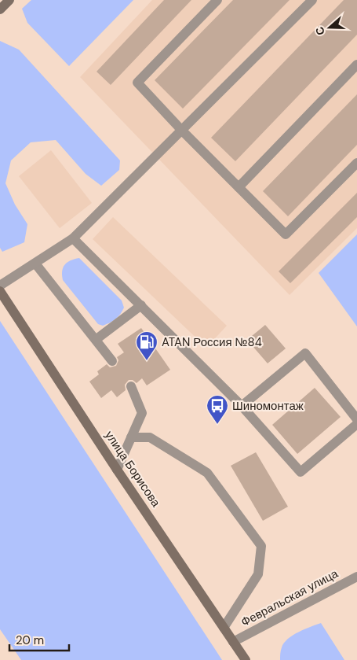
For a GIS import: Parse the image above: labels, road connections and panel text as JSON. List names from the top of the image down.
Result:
{
  "streets": {
    "main road": ["улица Борисова"],
    "lane": ["Февральская улица"]
  },
  "crossings": [
    ["улица Борисова", "Февральская улица"]
  ],
  "places": {
    "fuel station": ["ATAN Россия №84"],
    "bus stop": ["Шиномонтаж"]
  },
  "scale_bar": "20 m",
  "north": "left"
}
